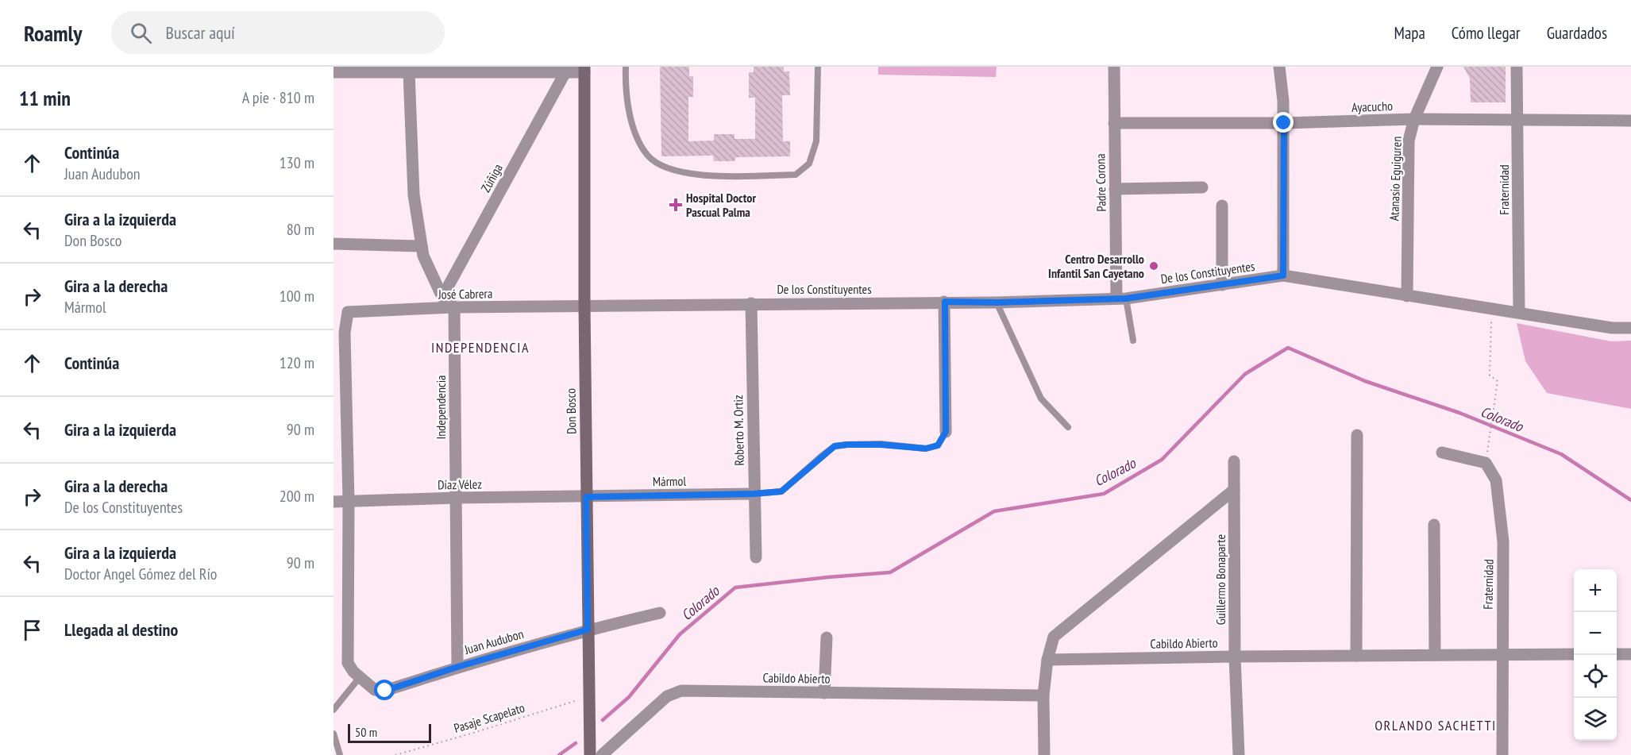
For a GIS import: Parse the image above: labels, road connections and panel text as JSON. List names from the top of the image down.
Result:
{
  "streets": {
    "main road": ["Don Bosco"],
    "street": [
      "Ayacucho",
      "Zúñiga",
      "Atanasio Eguiguren",
      "Padre Corona",
      "Fraternidad",
      "De los Constituyentes",
      "José Cabrera",
      "Independencia",
      "Roberto M. Ortiz",
      "Mármol",
      "Díaz Vélez",
      "Guillermo Bonaparte",
      "Juan Audubon",
      "Cabildo Abierto"
    ],
    "path": ["Pasaje Scapelato"]
  },
  "crossings": [
    ["Ayacucho", "Atanasio Eguiguren"],
    ["Ayacucho", "Padre Corona"],
    ["Ayacucho", "Fraternidad"],
    ["Atanasio Eguiguren", "De los Constituyentes"],
    ["Padre Corona", "De los Constituyentes"],
    ["Fraternidad", "De los Constituyentes"],
    ["Fraternidad", "Cabildo Abierto"],
    ["De los Constituyentes", "José Cabrera"],
    ["De los Constituyentes", "Don Bosco"],
    ["De los Constituyentes", "Roberto M. Ortiz"],
    ["José Cabrera", "Independencia"],
    ["José Cabrera", "Don Bosco"],
    ["José Cabrera", "Díaz Vélez"],
    ["José Cabrera", "Juan Audubon"],
    ["Independencia", "Díaz Vélez"],
    ["Independencia", "Juan Audubon"],
    ["Don Bosco", "Mármol"],
    ["Don Bosco", "Díaz Vélez"],
    ["Don Bosco", "Juan Audubon"],
    ["Don Bosco", "Pasaje Scapelato"],
    ["Roberto M. Ortiz", "Mármol"],
    ["Mármol", "Díaz Vélez"],
    ["Díaz Vélez", "Juan Audubon"],
    ["Guillermo Bonaparte", "Cabildo Abierto"]
  ],
  "districts": ["INDEPENDENCIA", "ORLANDO SACHETTI"],
  "water": ["Colorado"],
  "places": {
    "health": ["Hospital Doctor Pascual Palma"],
    "other": ["Centro Desarrollo Infantil San Cayetano"]
  },
  "scale_bar": "50 m",
  "page": {
    "header": "Roamly",
    "search": "Buscar aquí",
    "nav": ["Mapa", "Cómo llegar", "Guardados"],
    "heading": ["11 min", "A pie · 810 m"],
    "list": [
      ["Continúa", "Juan Audubon", "130 m"],
      ["Gira a la izquierda", "Don Bosco", "80 m"],
      ["Gira a la derecha", "Mármol", "100 m"],
      ["Continúa", "120 m"],
      ["Gira a la izquierda", "90 m"],
      ["Gira a la derecha", "De los Constituyentes", "200 m"],
      ["Gira a la izquierda", "Doctor Angel Gómez del Río", "90 m"],
      "Llegada al destino"
    ],
    "map_buttons": ["+", "−"],
    "scale": "50 m"
  }
}
